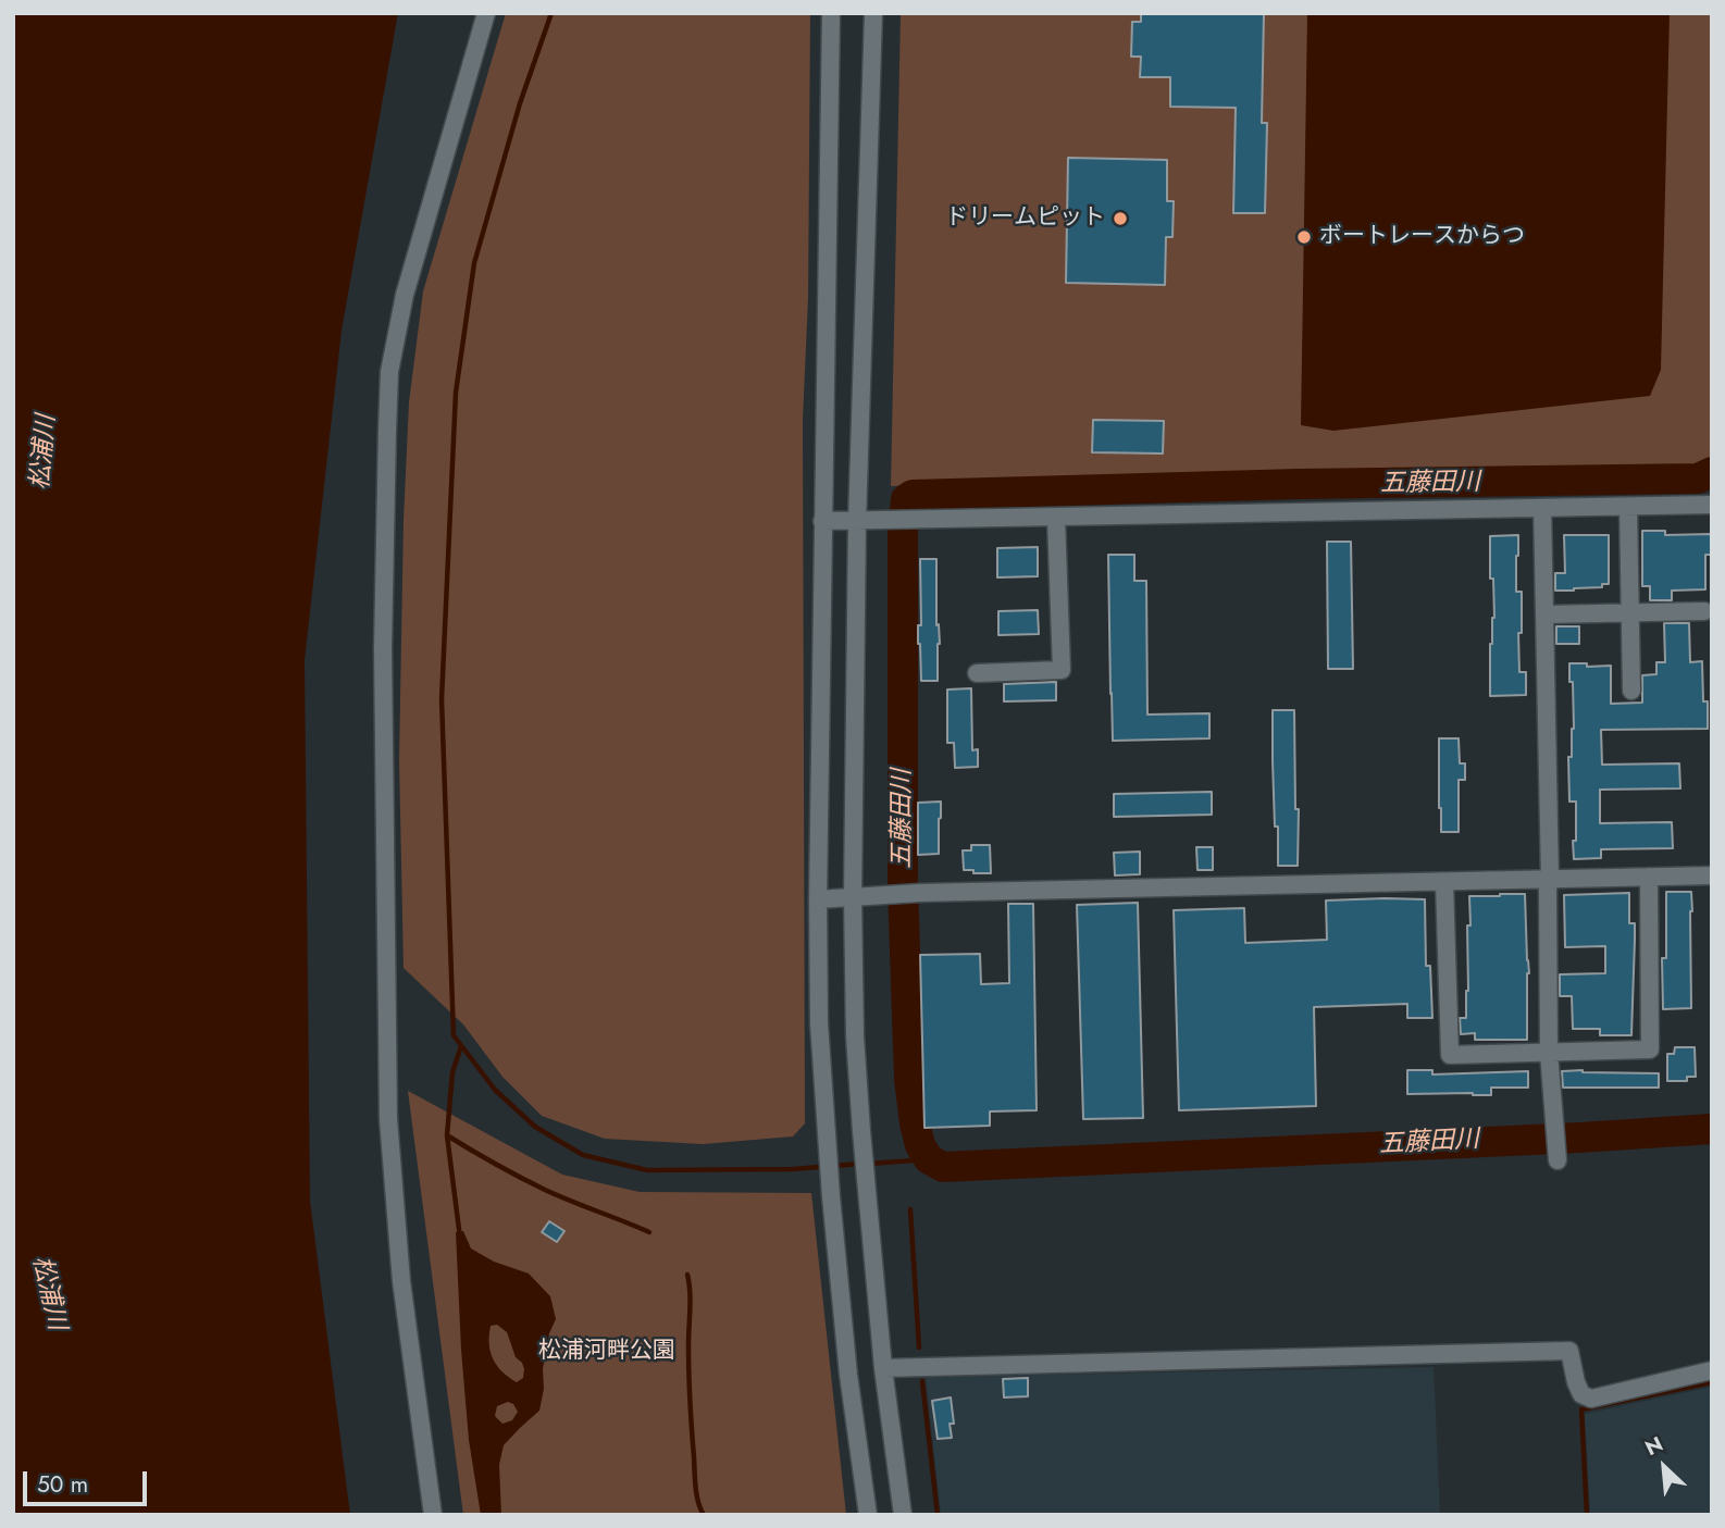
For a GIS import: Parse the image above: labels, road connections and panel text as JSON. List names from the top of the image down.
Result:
{
  "water": ["松浦川", "五藤田川"],
  "parks": ["松浦河畔公園"],
  "places": ["ドリームピット", "ボートレースからつ"],
  "scale_bar": "50 m",
  "north": "top left"
}
